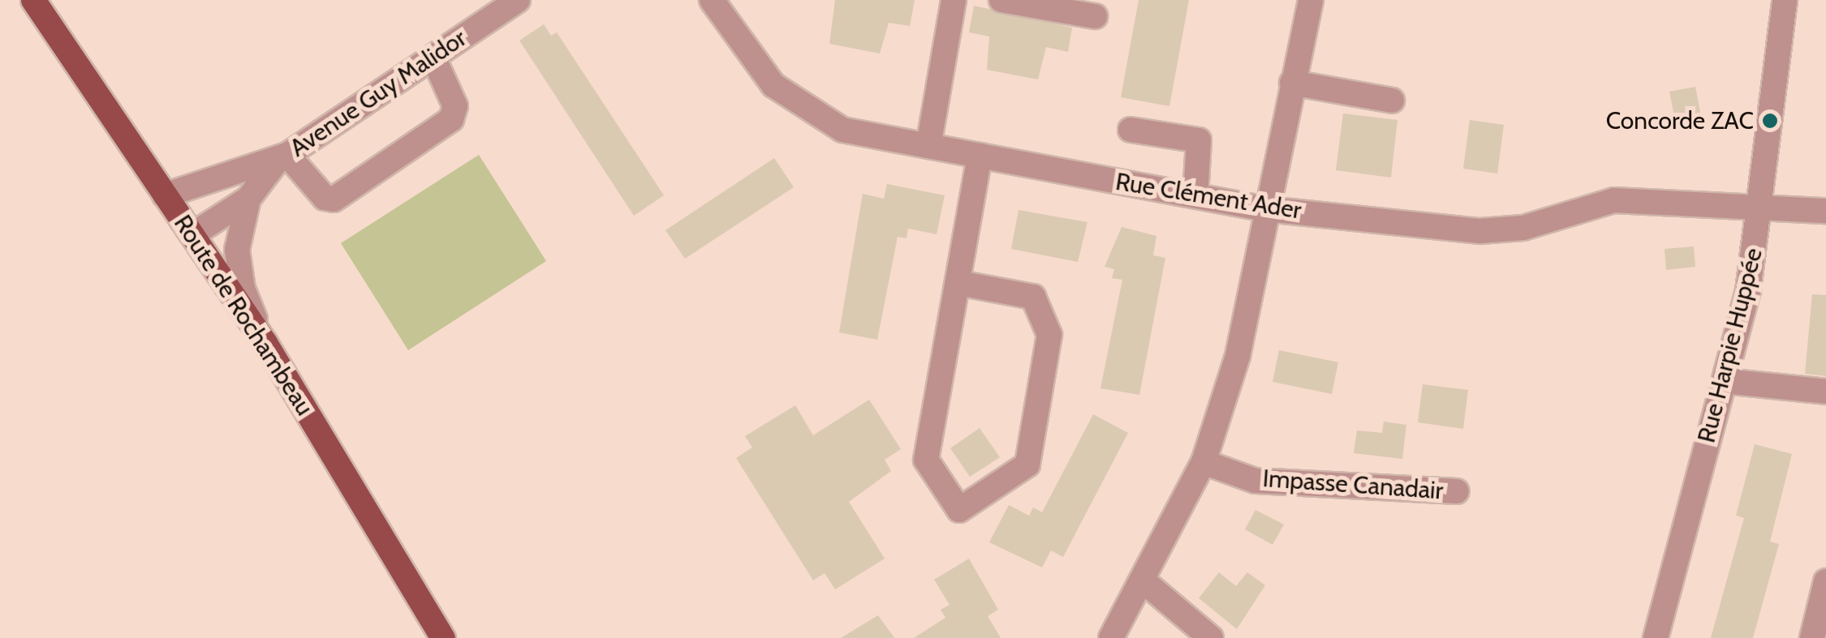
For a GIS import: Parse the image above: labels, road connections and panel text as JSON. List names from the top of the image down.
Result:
{
  "streets": {
    "main road": ["Route de Rochambeau"],
    "street": [
      "Avenue Guy Malidor",
      "Rue Clément Ader",
      "Rue Harpie Huppée",
      "Impasse Canadair"
    ]
  },
  "crossings": [
    ["Avenue Guy Malidor", "Route de Rochambeau"],
    ["Rue Clément Ader", "Rue Harpie Huppée"]
  ],
  "places": ["Concorde ZAC"]
}
